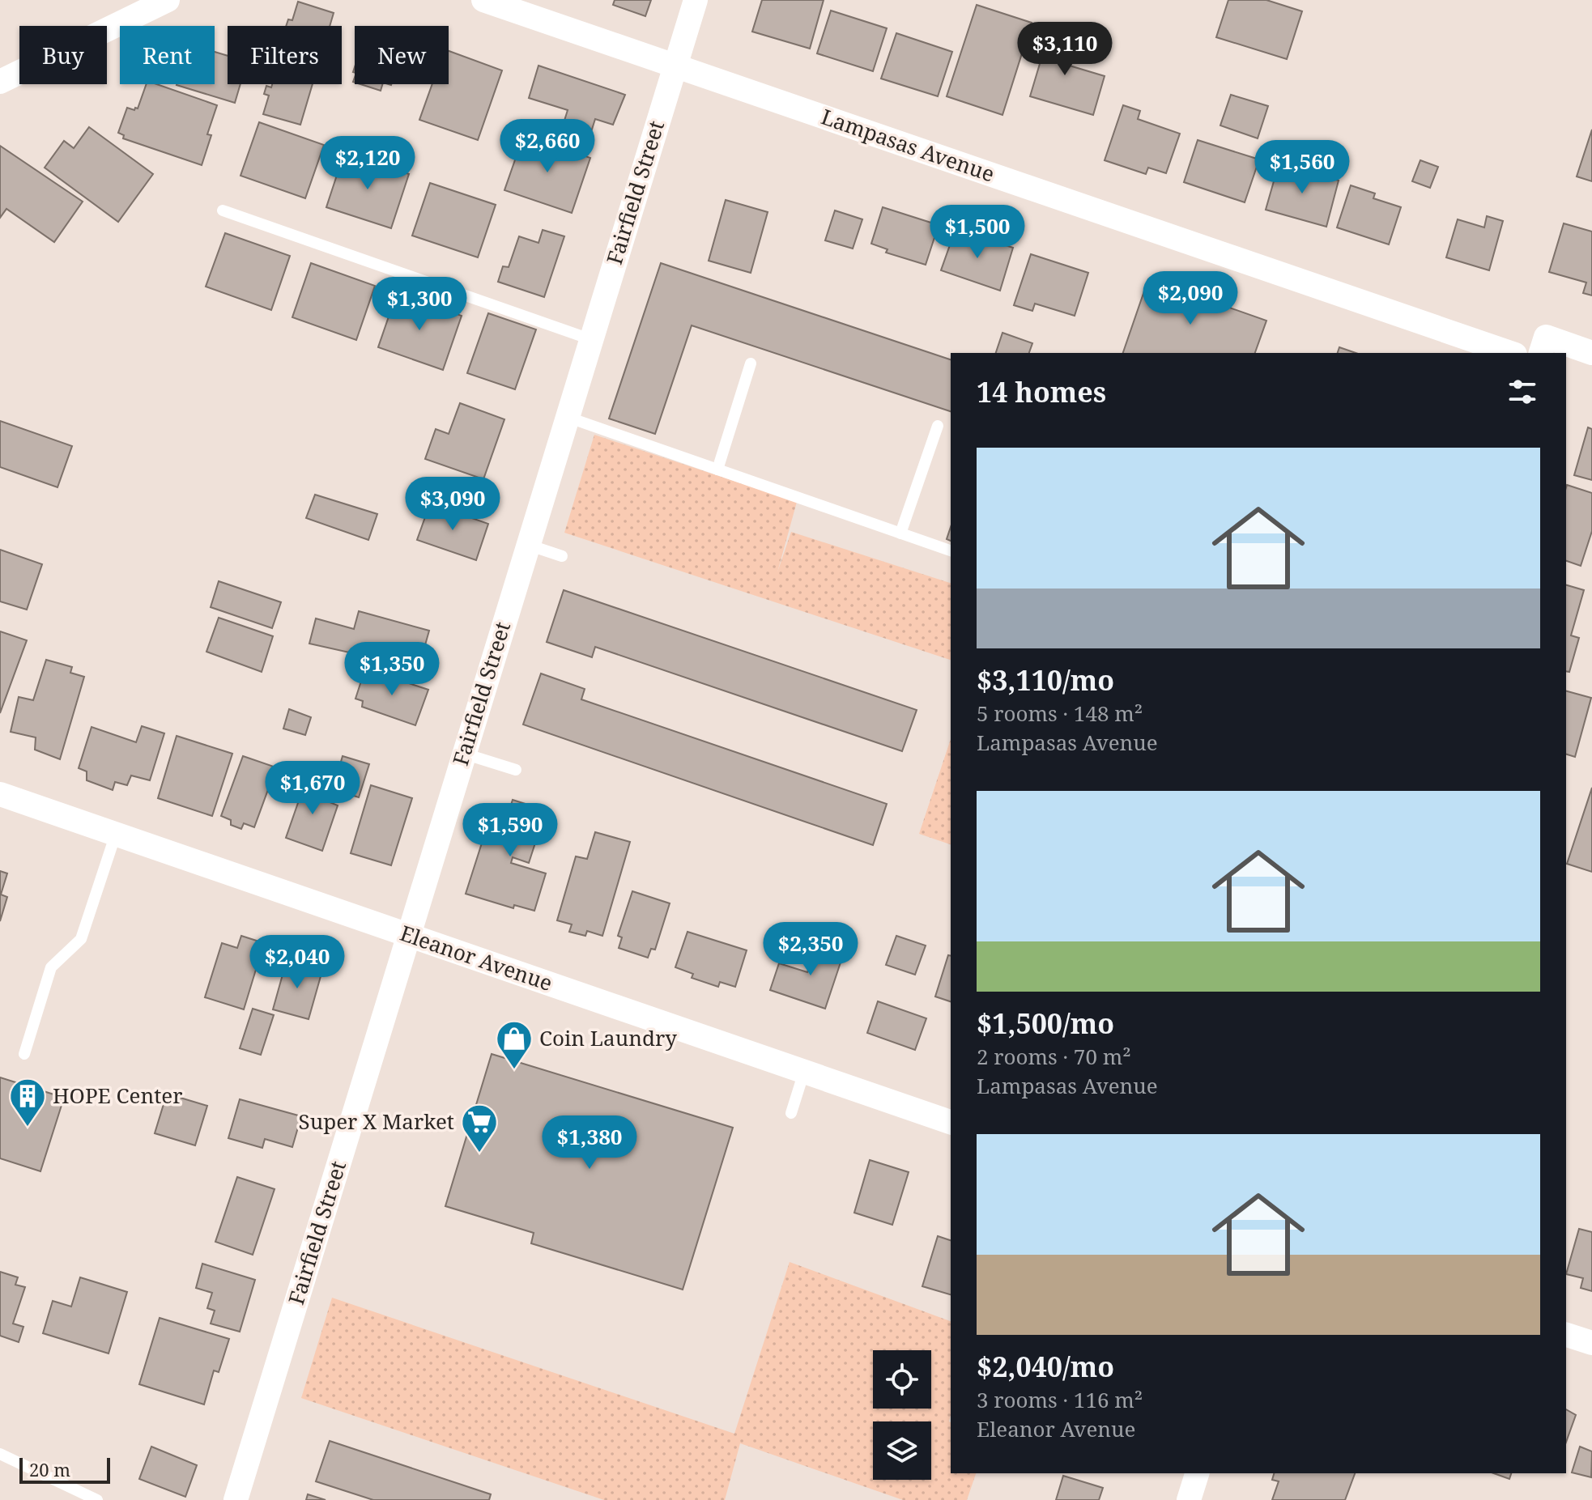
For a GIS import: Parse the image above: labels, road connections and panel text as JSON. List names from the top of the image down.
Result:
{
  "streets": {
    "street": ["Lampasas Avenue", "Fairfield Street", "Eleanor Avenue"]
  },
  "crossings": [
    ["Lampasas Avenue", "Fairfield Street"],
    ["Fairfield Street", "Eleanor Avenue"]
  ],
  "places": {
    "shop": ["Coin Laundry"],
    "building": ["HOPE Center"],
    "supermarket": ["Super X Market"]
  },
  "scale_bar": "20 m",
  "page": {
    "price": [
      "$3,110",
      "$2,660",
      "$2,120",
      "$1,560",
      "$1,500",
      "$2,090",
      "$1,300",
      "$3,090",
      "$1,350",
      "$1,670",
      "$1,590",
      "$2,350",
      "$2,040",
      "$1,380"
    ],
    "chip": [
      "Buy",
      "Rent",
      "Filters",
      "New"
    ],
    "heading": "14 homes",
    "list": [
      {
        "name": "$3,110/mo",
        "note": "5 rooms · 148 m² · Lampasas Avenue"
      },
      {
        "name": "$1,500/mo",
        "note": "2 rooms · 70 m² · Lampasas Avenue"
      },
      {
        "name": "$2,040/mo",
        "note": "3 rooms · 116 m² · Eleanor Avenue"
      }
    ],
    "scale": "20 m"
  }
}
